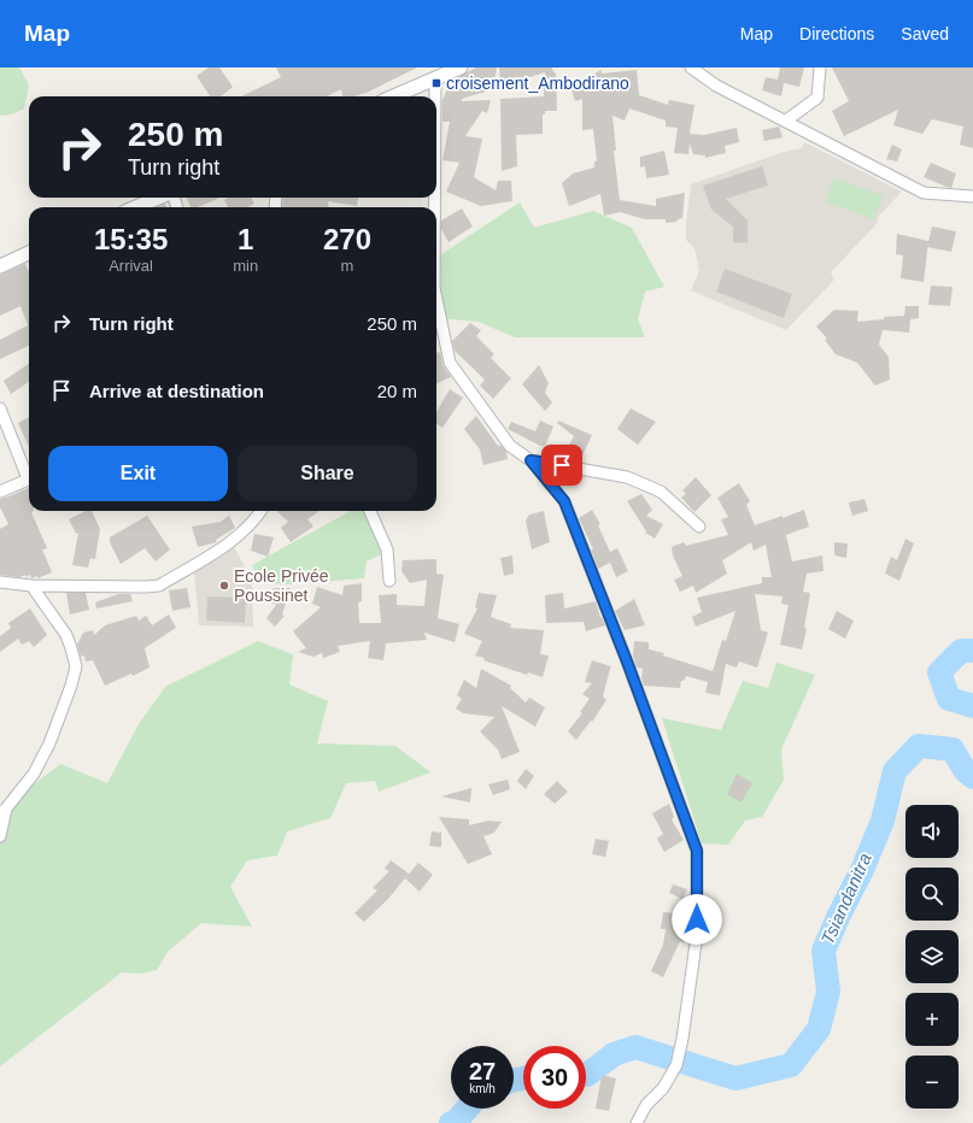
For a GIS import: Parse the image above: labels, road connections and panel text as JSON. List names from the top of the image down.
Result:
{
  "water": ["Tsiandanitra"],
  "places": {
    "transit": ["croisement_Ambodirano"],
    "other": ["Ecole Privée Poussinet"]
  },
  "page": {
    "header": "Map",
    "nav": ["Map", "Directions", "Saved"],
    "turn": ["250 m", "Turn right"],
    "eta": [
      "15:35",
      "Arrival",
      "1",
      "min",
      "270",
      "m"
    ],
    "list": [
      {
        "name": "Turn right",
        "value": "250 m"
      },
      {
        "name": "Arrive at destination",
        "value": "20 m"
      }
    ],
    "buttons": ["Exit", "Share"],
    "map_buttons": ["+", "−"],
    "speed": "27 km/h",
    "limit": "30"
  }
}
